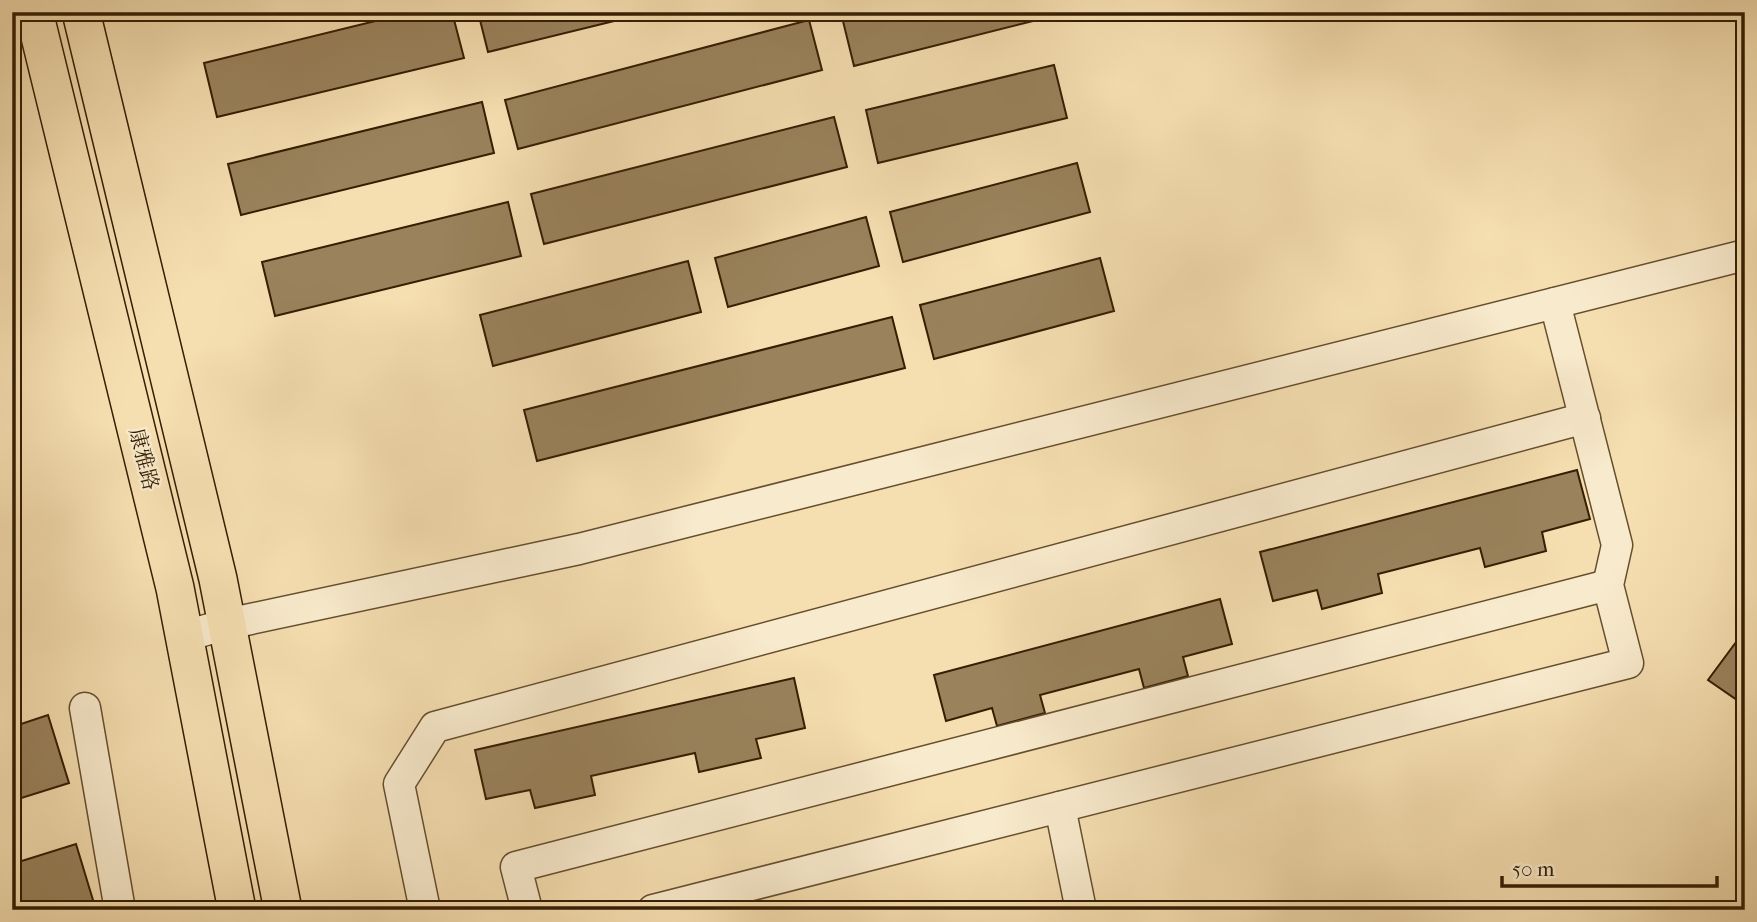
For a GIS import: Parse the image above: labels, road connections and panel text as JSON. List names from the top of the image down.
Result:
{
  "streets": {
    "main road": ["康雅路"]
  },
  "scale_bar": "50 m"
}
